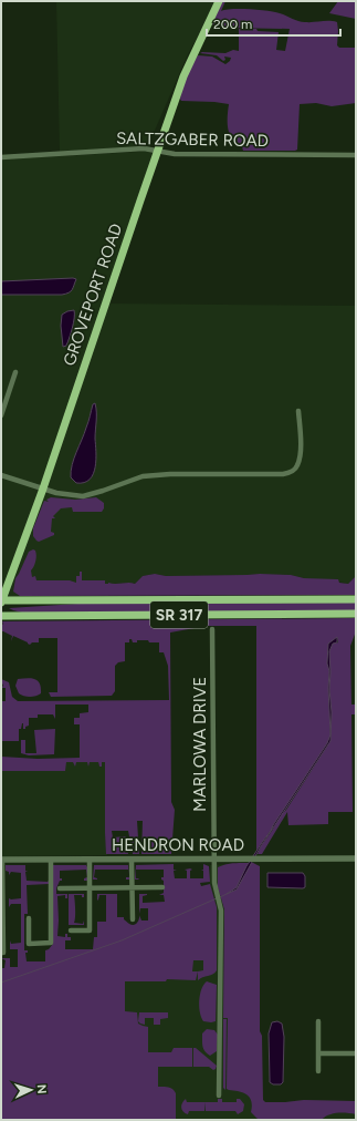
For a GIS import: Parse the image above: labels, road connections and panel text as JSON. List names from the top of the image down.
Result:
{
  "streets": {
    "main road": ["GROVEPORT ROAD", "SR 317"],
    "street": ["SALTZGABER ROAD", "MARLOWA DRIVE", "HENDRON ROAD"]
  },
  "crossings": [
    ["SALTZGABER ROAD", "GROVEPORT ROAD"],
    ["GROVEPORT ROAD", "SR 317"],
    ["MARLOWA DRIVE", "HENDRON ROAD"]
  ],
  "scale_bar": "200 m",
  "north": "right"
}
